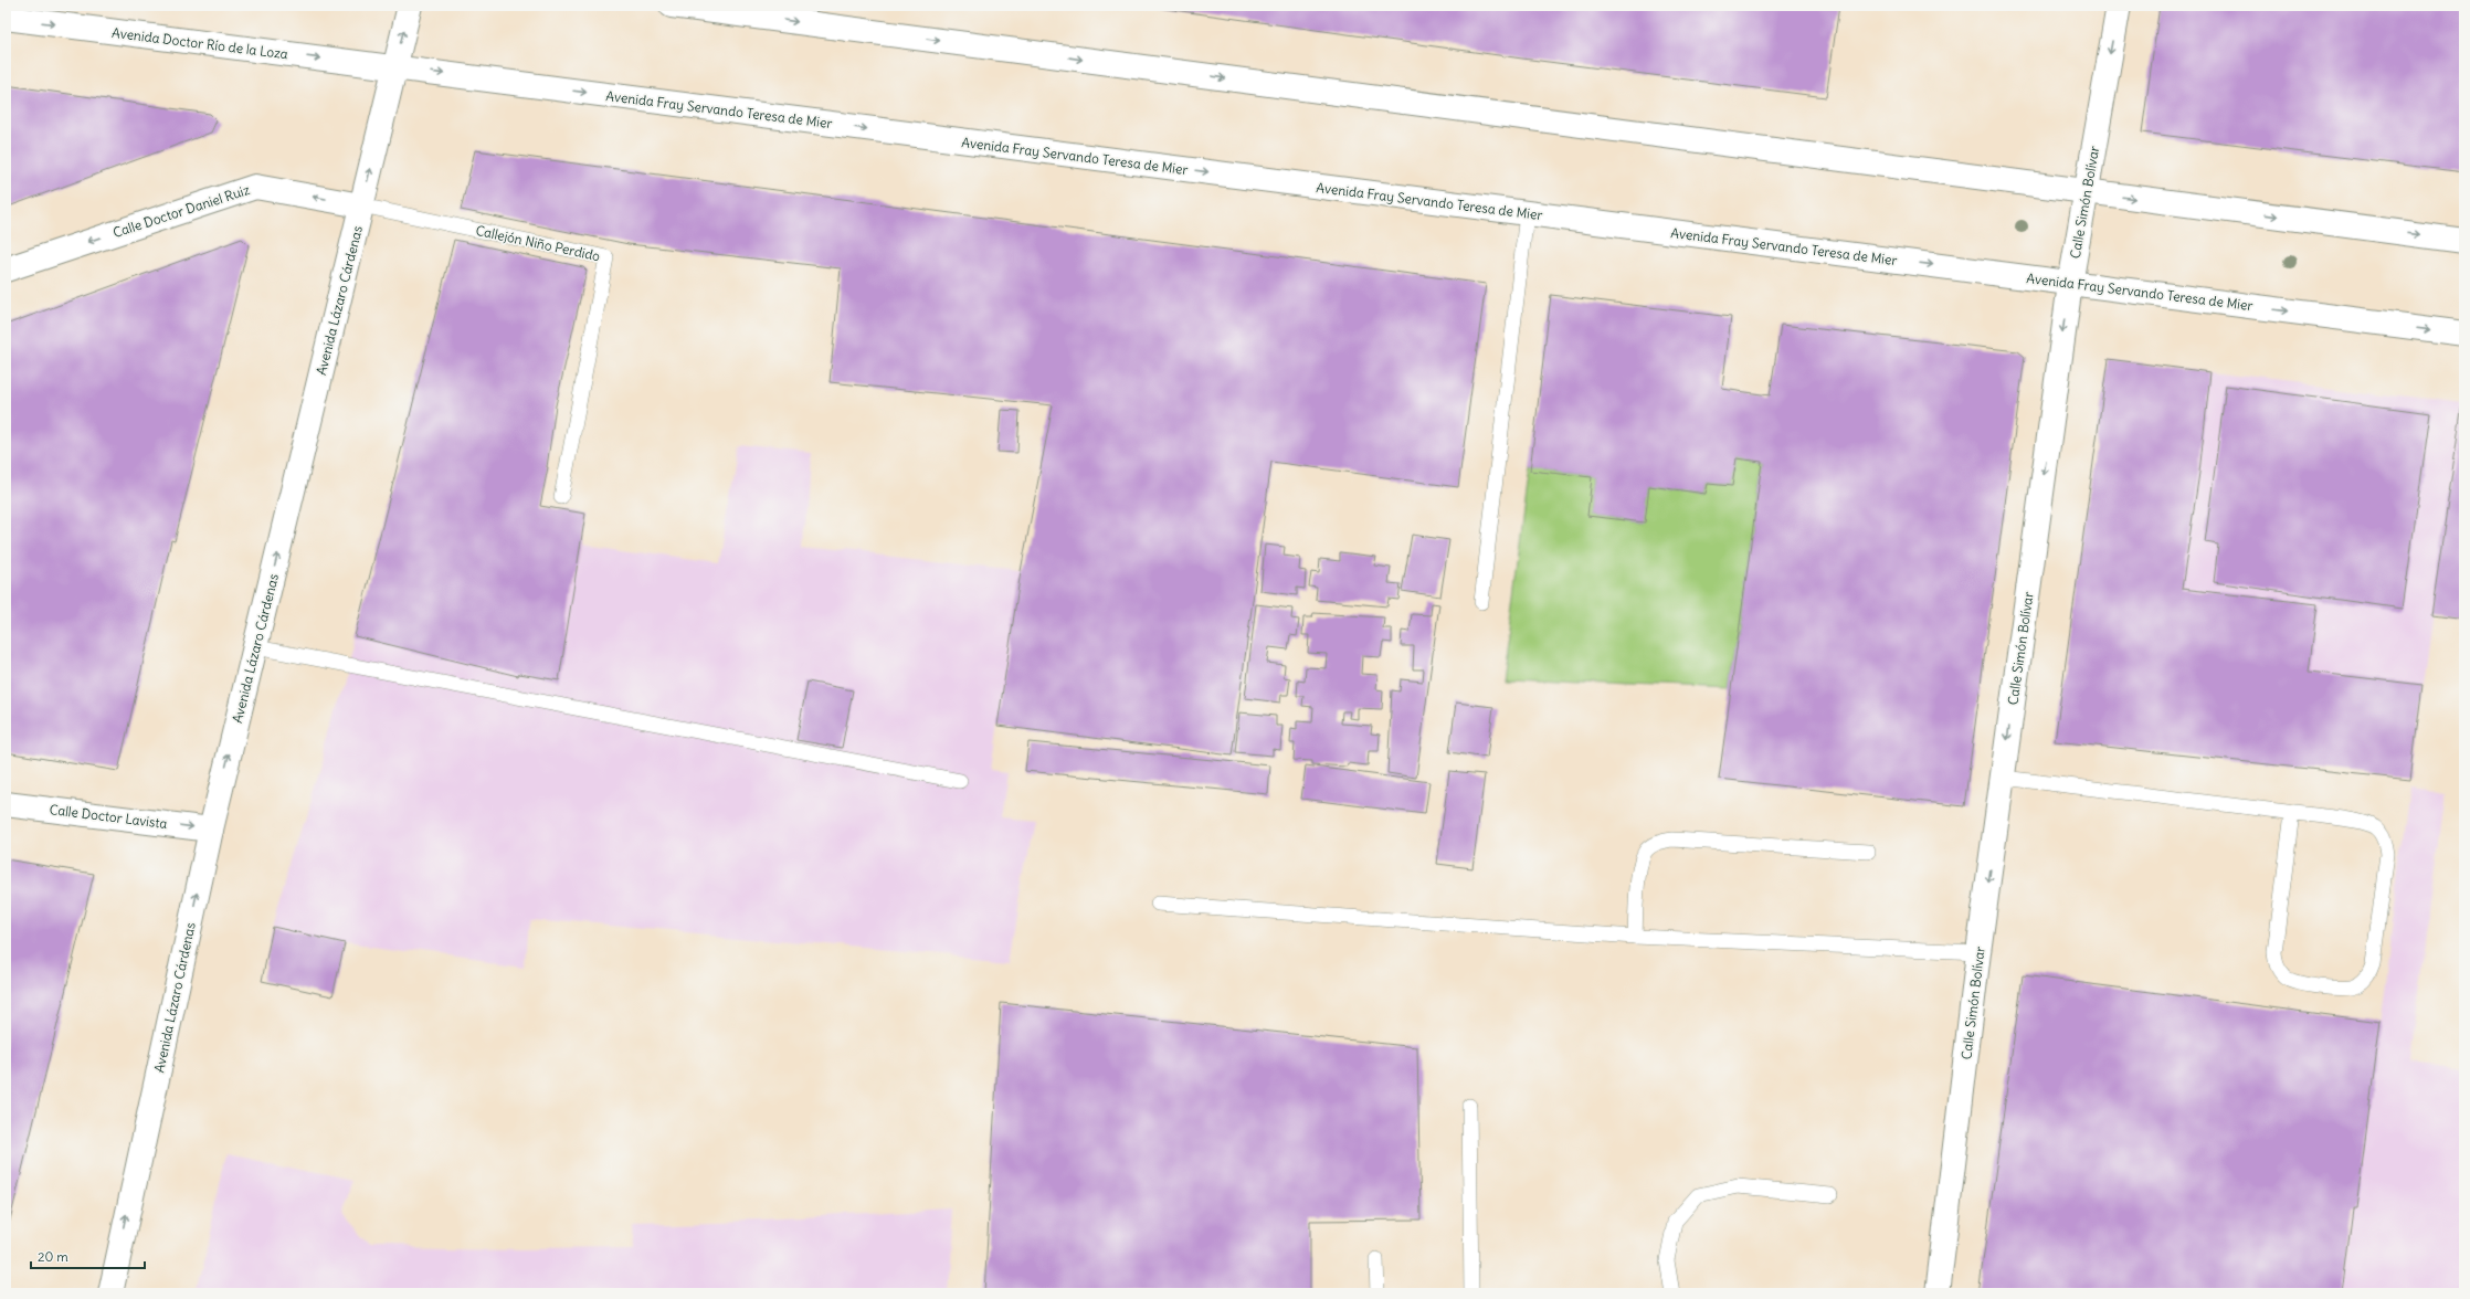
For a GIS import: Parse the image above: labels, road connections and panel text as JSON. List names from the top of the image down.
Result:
{
  "streets": {
    "main road": [
      "Avenida Doctor Río de la Loza",
      "Avenida Fray Servando Teresa de Mier",
      "Calle Simón Bolívar",
      "Calle Doctor Daniel Ruiz",
      "Avenida Lázaro Cárdenas",
      "Calle Doctor Lavista"
    ],
    "lane": ["Callejón Niño Perdido"]
  },
  "crossings": [
    ["Avenida Doctor Río de la Loza", "Avenida Fray Servando Teresa de Mier"],
    ["Avenida Doctor Río de la Loza", "Avenida Lázaro Cárdenas"],
    ["Avenida Fray Servando Teresa de Mier", "Calle Simón Bolívar"],
    ["Avenida Fray Servando Teresa de Mier", "Avenida Lázaro Cárdenas"],
    ["Calle Doctor Daniel Ruiz", "Callejón Niño Perdido"],
    ["Calle Doctor Daniel Ruiz", "Avenida Lázaro Cárdenas"],
    ["Callejón Niño Perdido", "Avenida Lázaro Cárdenas"],
    ["Avenida Lázaro Cárdenas", "Calle Doctor Lavista"]
  ],
  "one_way": [
    "Avenida Doctor Río de la Loza",
    "Calle Simón Bolívar",
    "Calle Doctor Daniel Ruiz",
    "Avenida Lázaro Cárdenas",
    "Calle Doctor Lavista"
  ],
  "scale_bar": "20 m"
}
